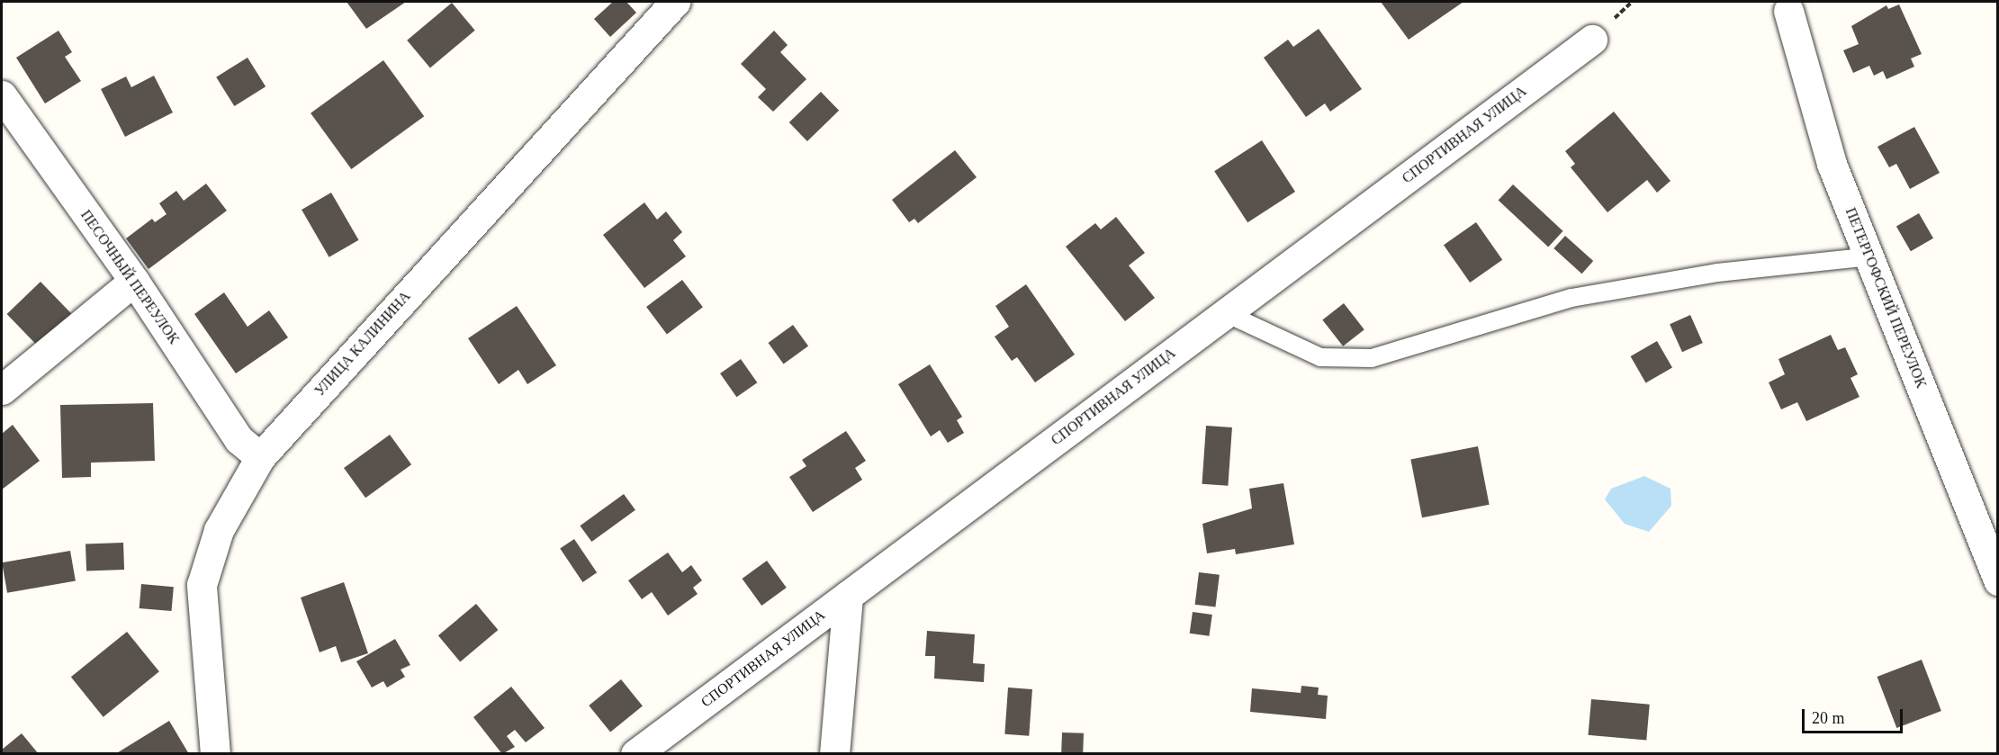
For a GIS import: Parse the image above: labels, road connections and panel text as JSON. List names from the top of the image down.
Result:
{
  "streets": {
    "street": [
      "СПОРТИВНАЯ УЛИЦА",
      "ПЕСОЧНЫЙ ПЕРЕУЛОК",
      "ПЕТЕРГОФСКИЙ ПЕРЕУЛОК",
      "УЛИЦА КАЛИНИНА"
    ]
  },
  "crossings": [
    ["ПЕСОЧНЫЙ ПЕРЕУЛОК", "УЛИЦА КАЛИНИНА"]
  ],
  "scale_bar": "20 m"
}
